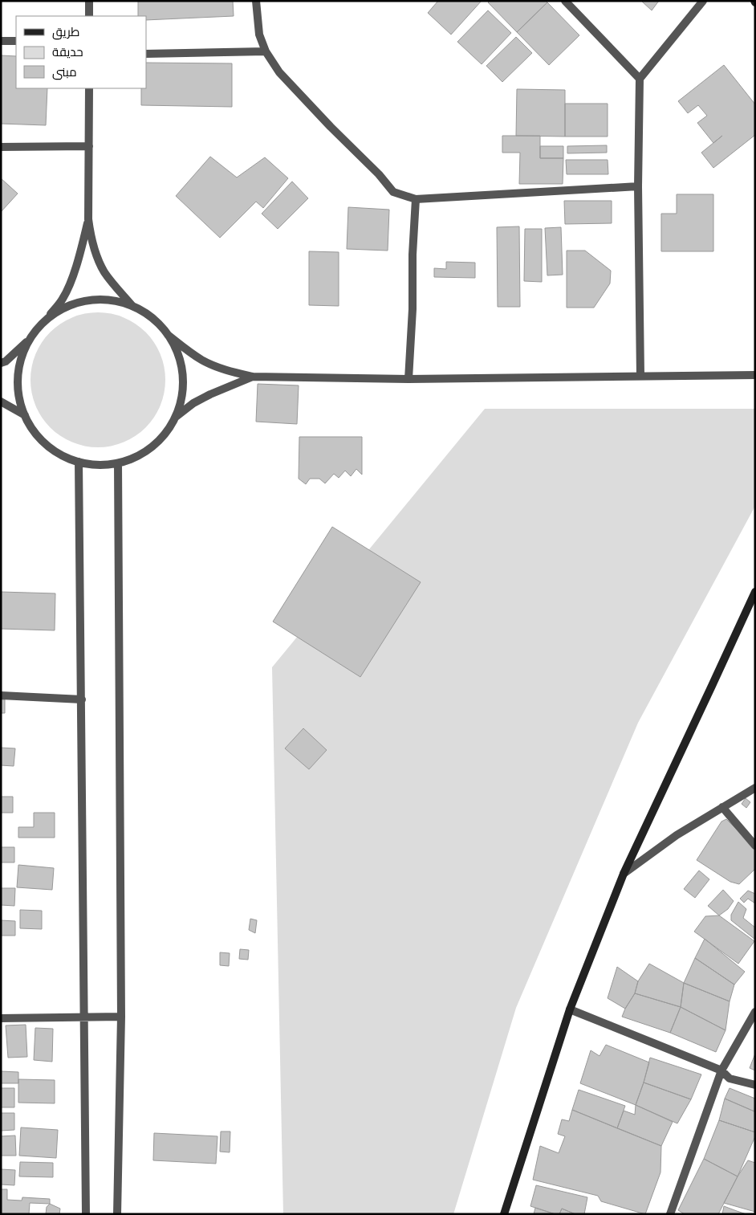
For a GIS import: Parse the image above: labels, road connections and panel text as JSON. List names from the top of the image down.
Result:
{
  "legend": ["طريق", "حديقة", "مبنى"]
}
